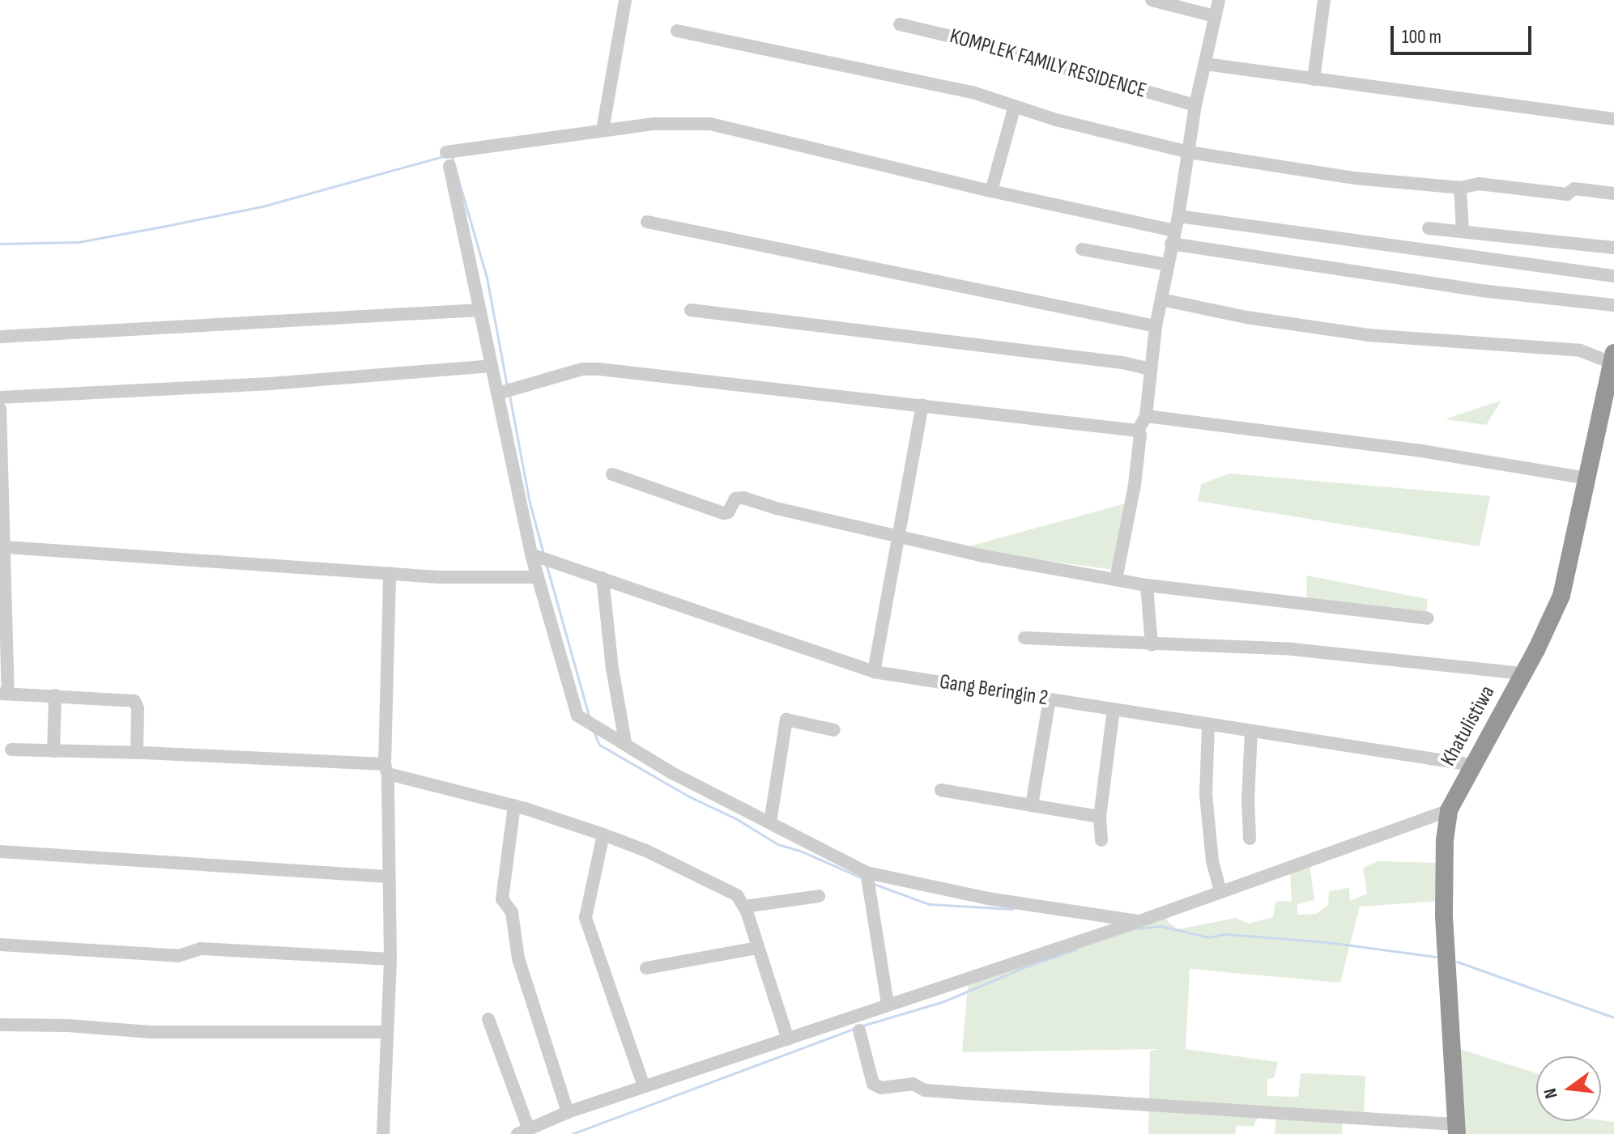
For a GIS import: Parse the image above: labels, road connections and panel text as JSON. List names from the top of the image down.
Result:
{
  "streets": {
    "highway": ["Khatulistiwa"],
    "street": ["KOMPLEK FAMILY RESIDENCE", "Gang Beringin 2"]
  },
  "crossings": [
    ["Gang Beringin 2", "Khatulistiwa"]
  ],
  "scale_bar": "100 m",
  "north": "left"
}
